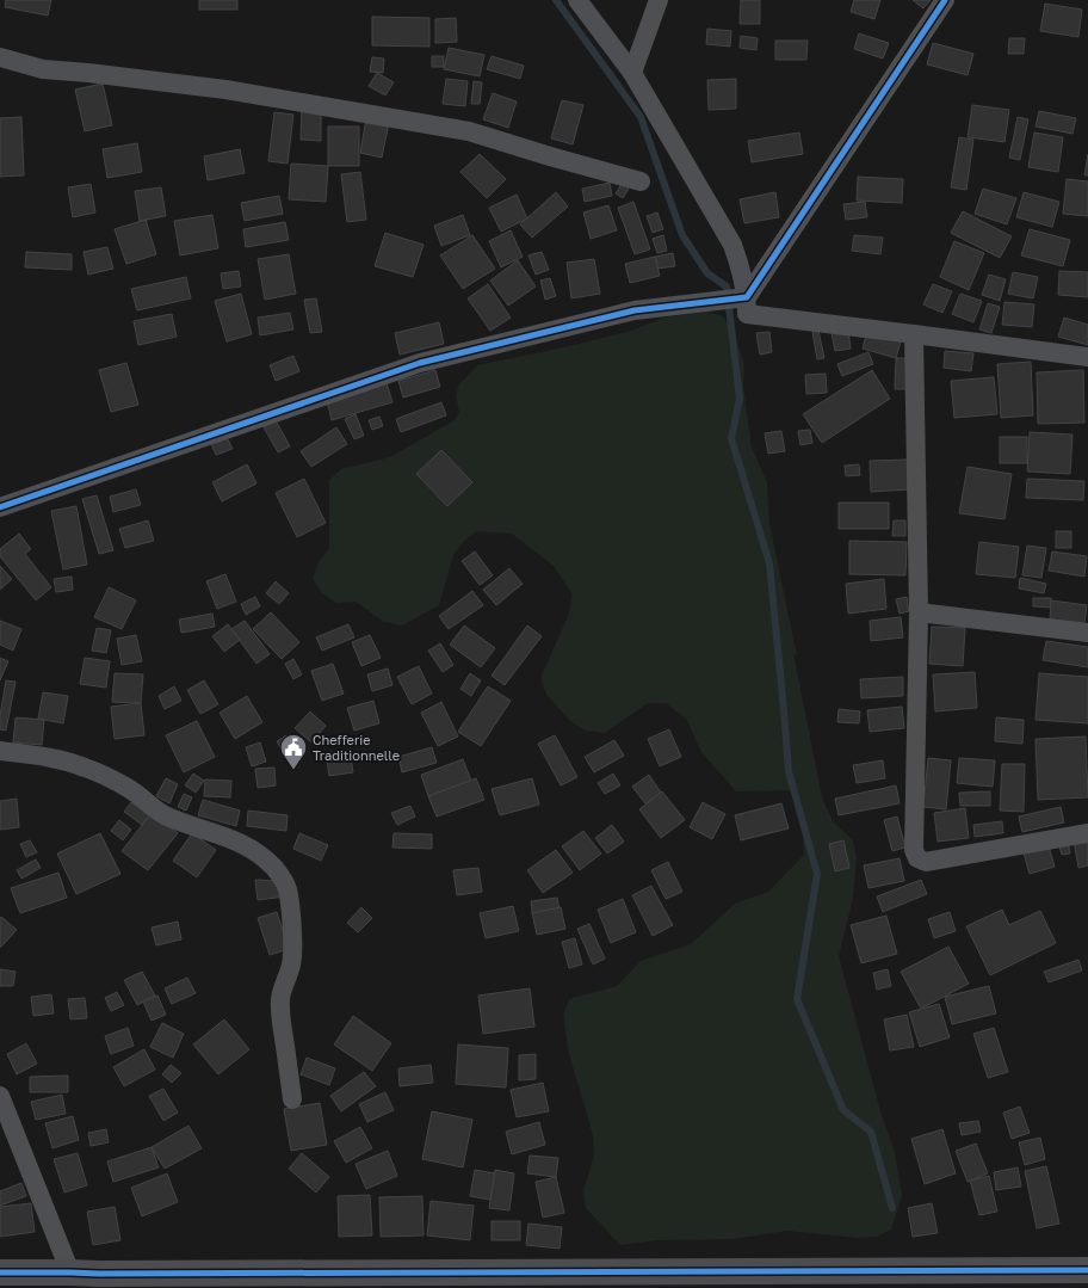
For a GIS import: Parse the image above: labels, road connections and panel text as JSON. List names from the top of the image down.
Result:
{
  "places": {
    "public building": ["Chefferie Traditionnelle"]
  }
}
